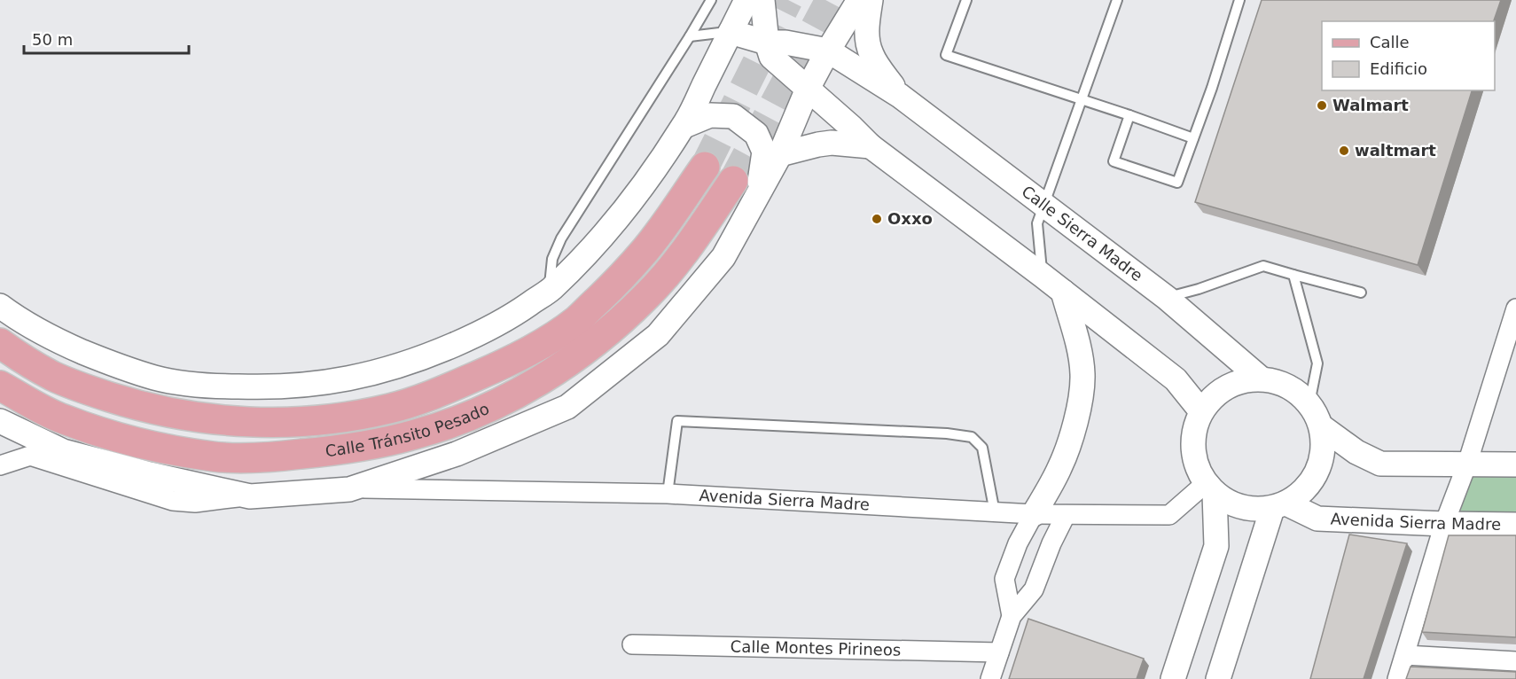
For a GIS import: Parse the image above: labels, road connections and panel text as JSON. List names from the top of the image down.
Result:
{
  "streets": {
    "main road": ["Calle Tránsito Pesado"],
    "street": ["Calle Sierra Madre", "Avenida Sierra Madre", "Calle Montes Pirineos"]
  },
  "crossings": [
    ["Calle Sierra Madre", "Avenida Sierra Madre"]
  ],
  "places": ["Walmart", "waltmart", "Oxxo"],
  "legend": ["Calle", "Edificio"],
  "scale_bar": "50 m"
}
